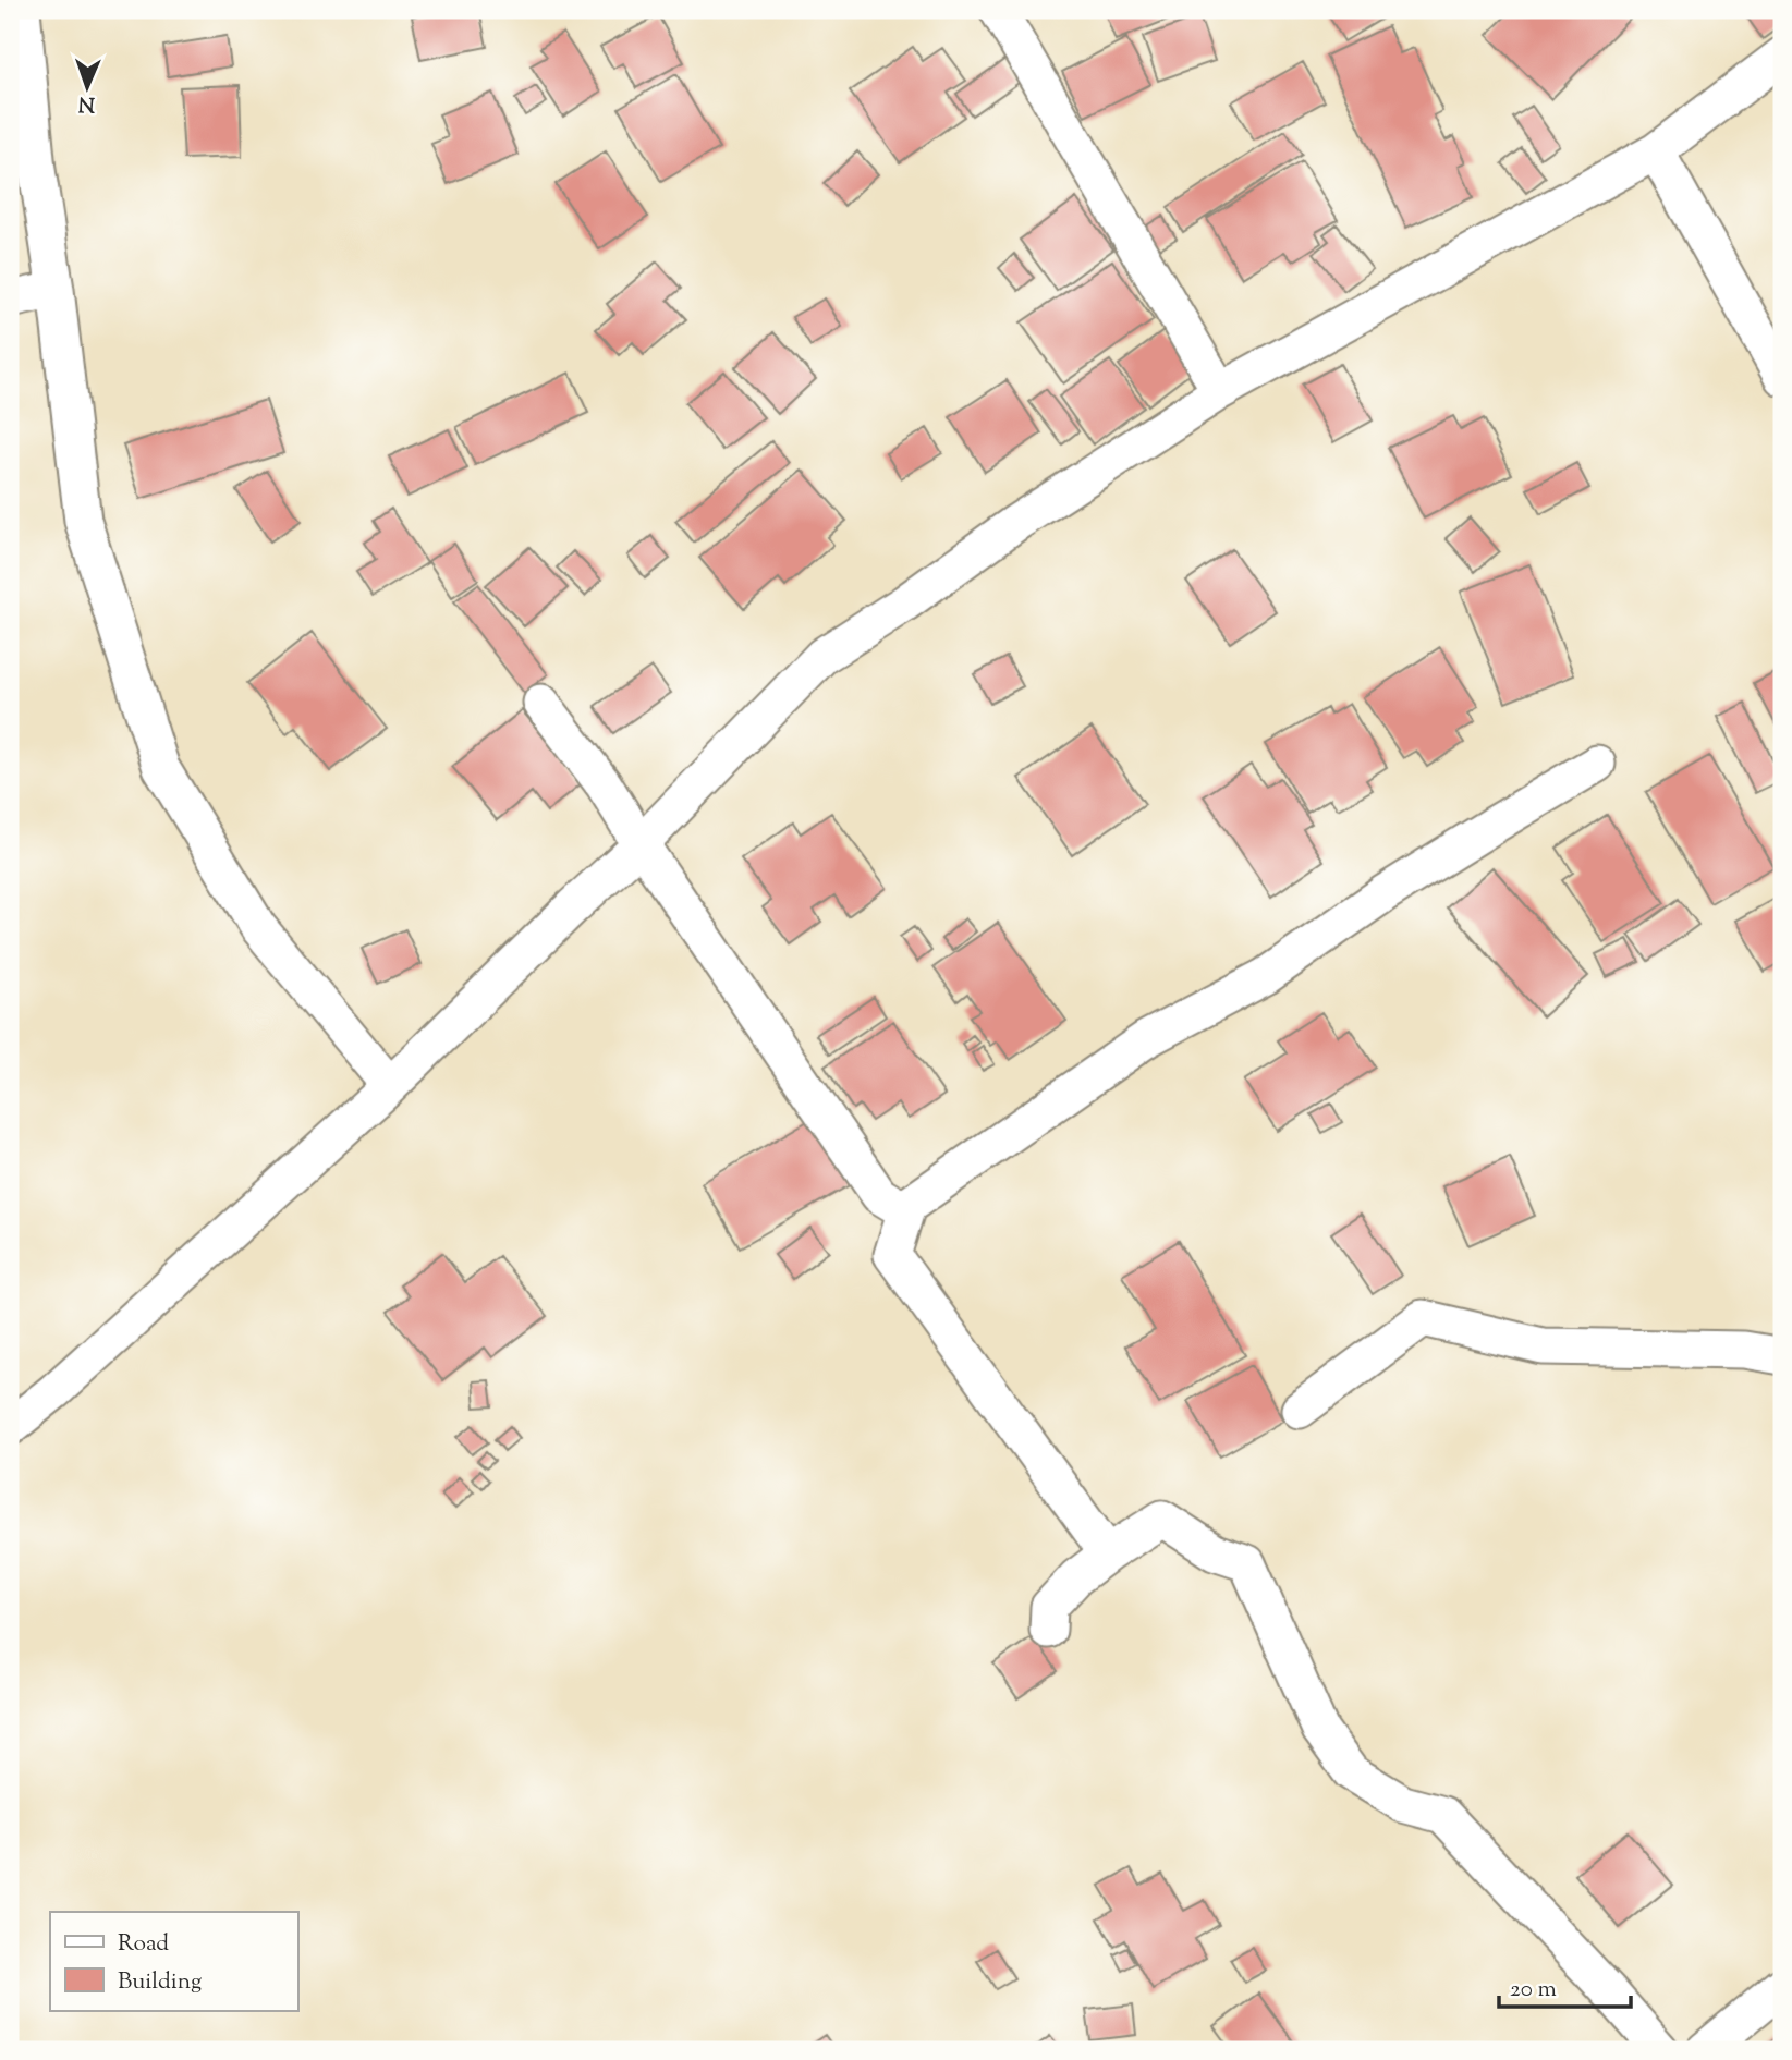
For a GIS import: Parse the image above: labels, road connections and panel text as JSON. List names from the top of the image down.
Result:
{
  "legend": ["Road", "Building"],
  "scale_bar": "20 m",
  "north": "bottom"
}
